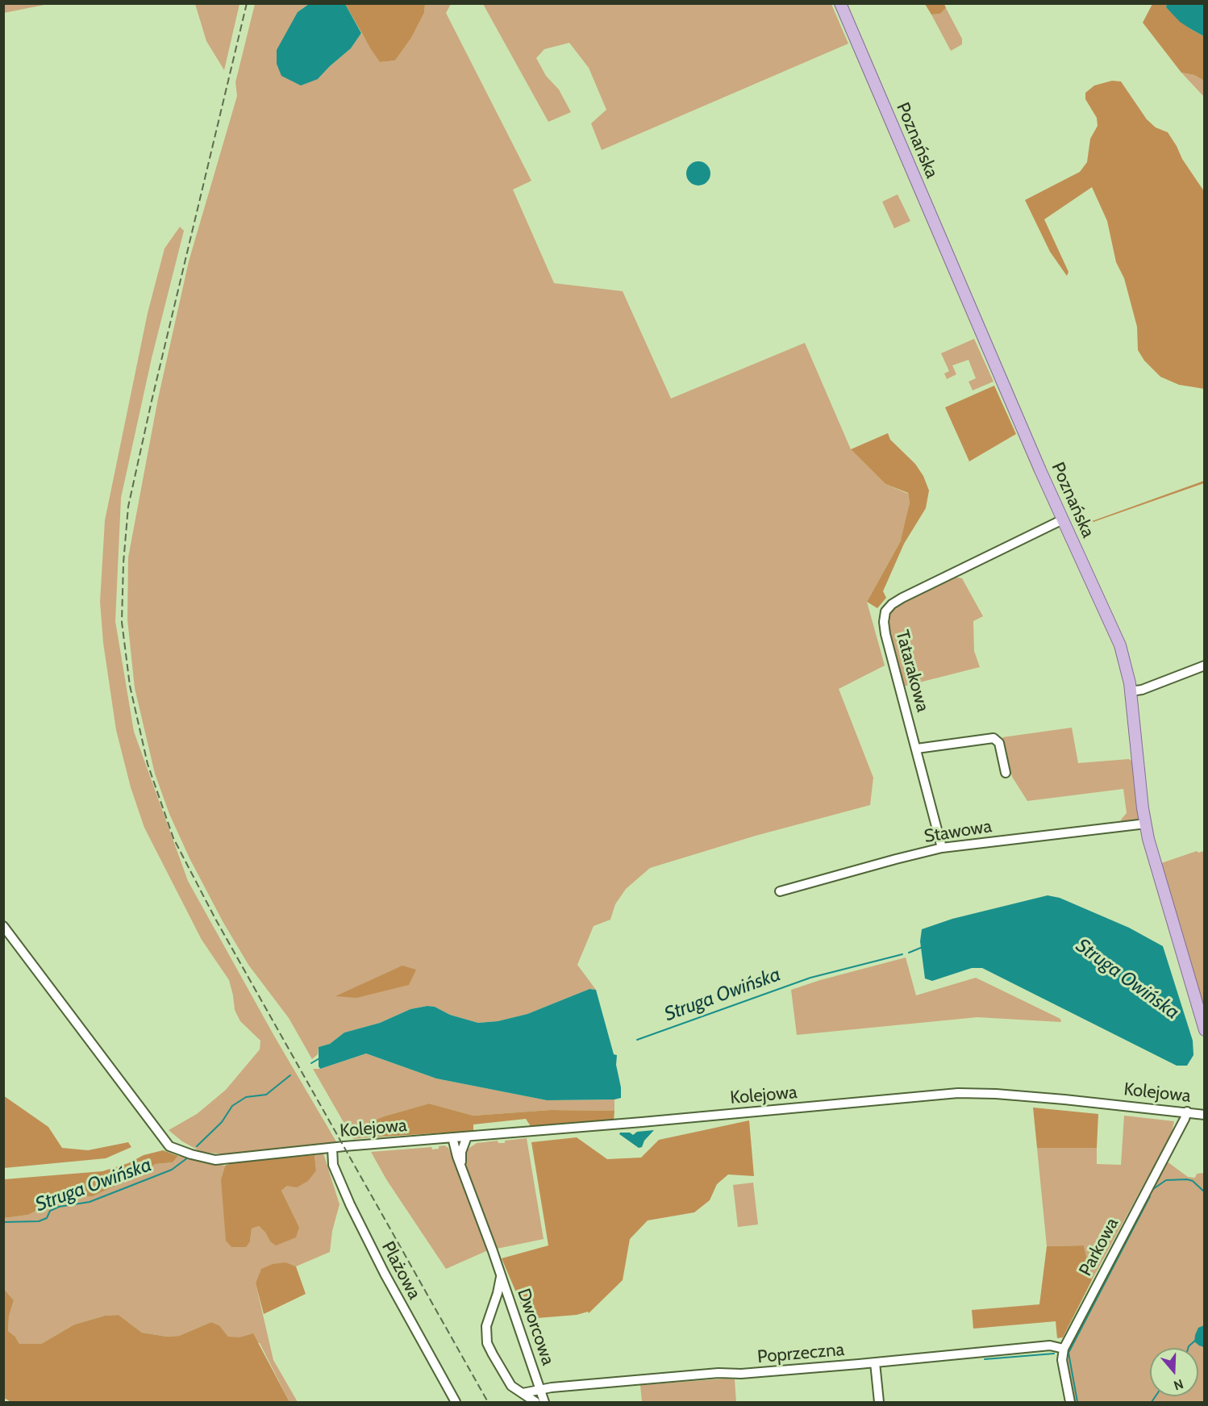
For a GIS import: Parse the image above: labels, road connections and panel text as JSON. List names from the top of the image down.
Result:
{
  "streets": {
    "main road": ["Poznańska"],
    "street": [
      "Tatarakowa",
      "Stawowa",
      "Kolejowa",
      "Parkowa",
      "Plażowa",
      "Dworcowa",
      "Poprzeczna"
    ]
  },
  "crossings": [
    ["Poznańska", "Tatarakowa"],
    ["Poznańska", "Stawowa"],
    ["Tatarakowa", "Stawowa"],
    ["Kolejowa", "Parkowa"],
    ["Kolejowa", "Plażowa"],
    ["Kolejowa", "Dworcowa"],
    ["Parkowa", "Poprzeczna"],
    ["Dworcowa", "Poprzeczna"]
  ],
  "water": ["Struga Owińska"],
  "north": "bottom"
}
